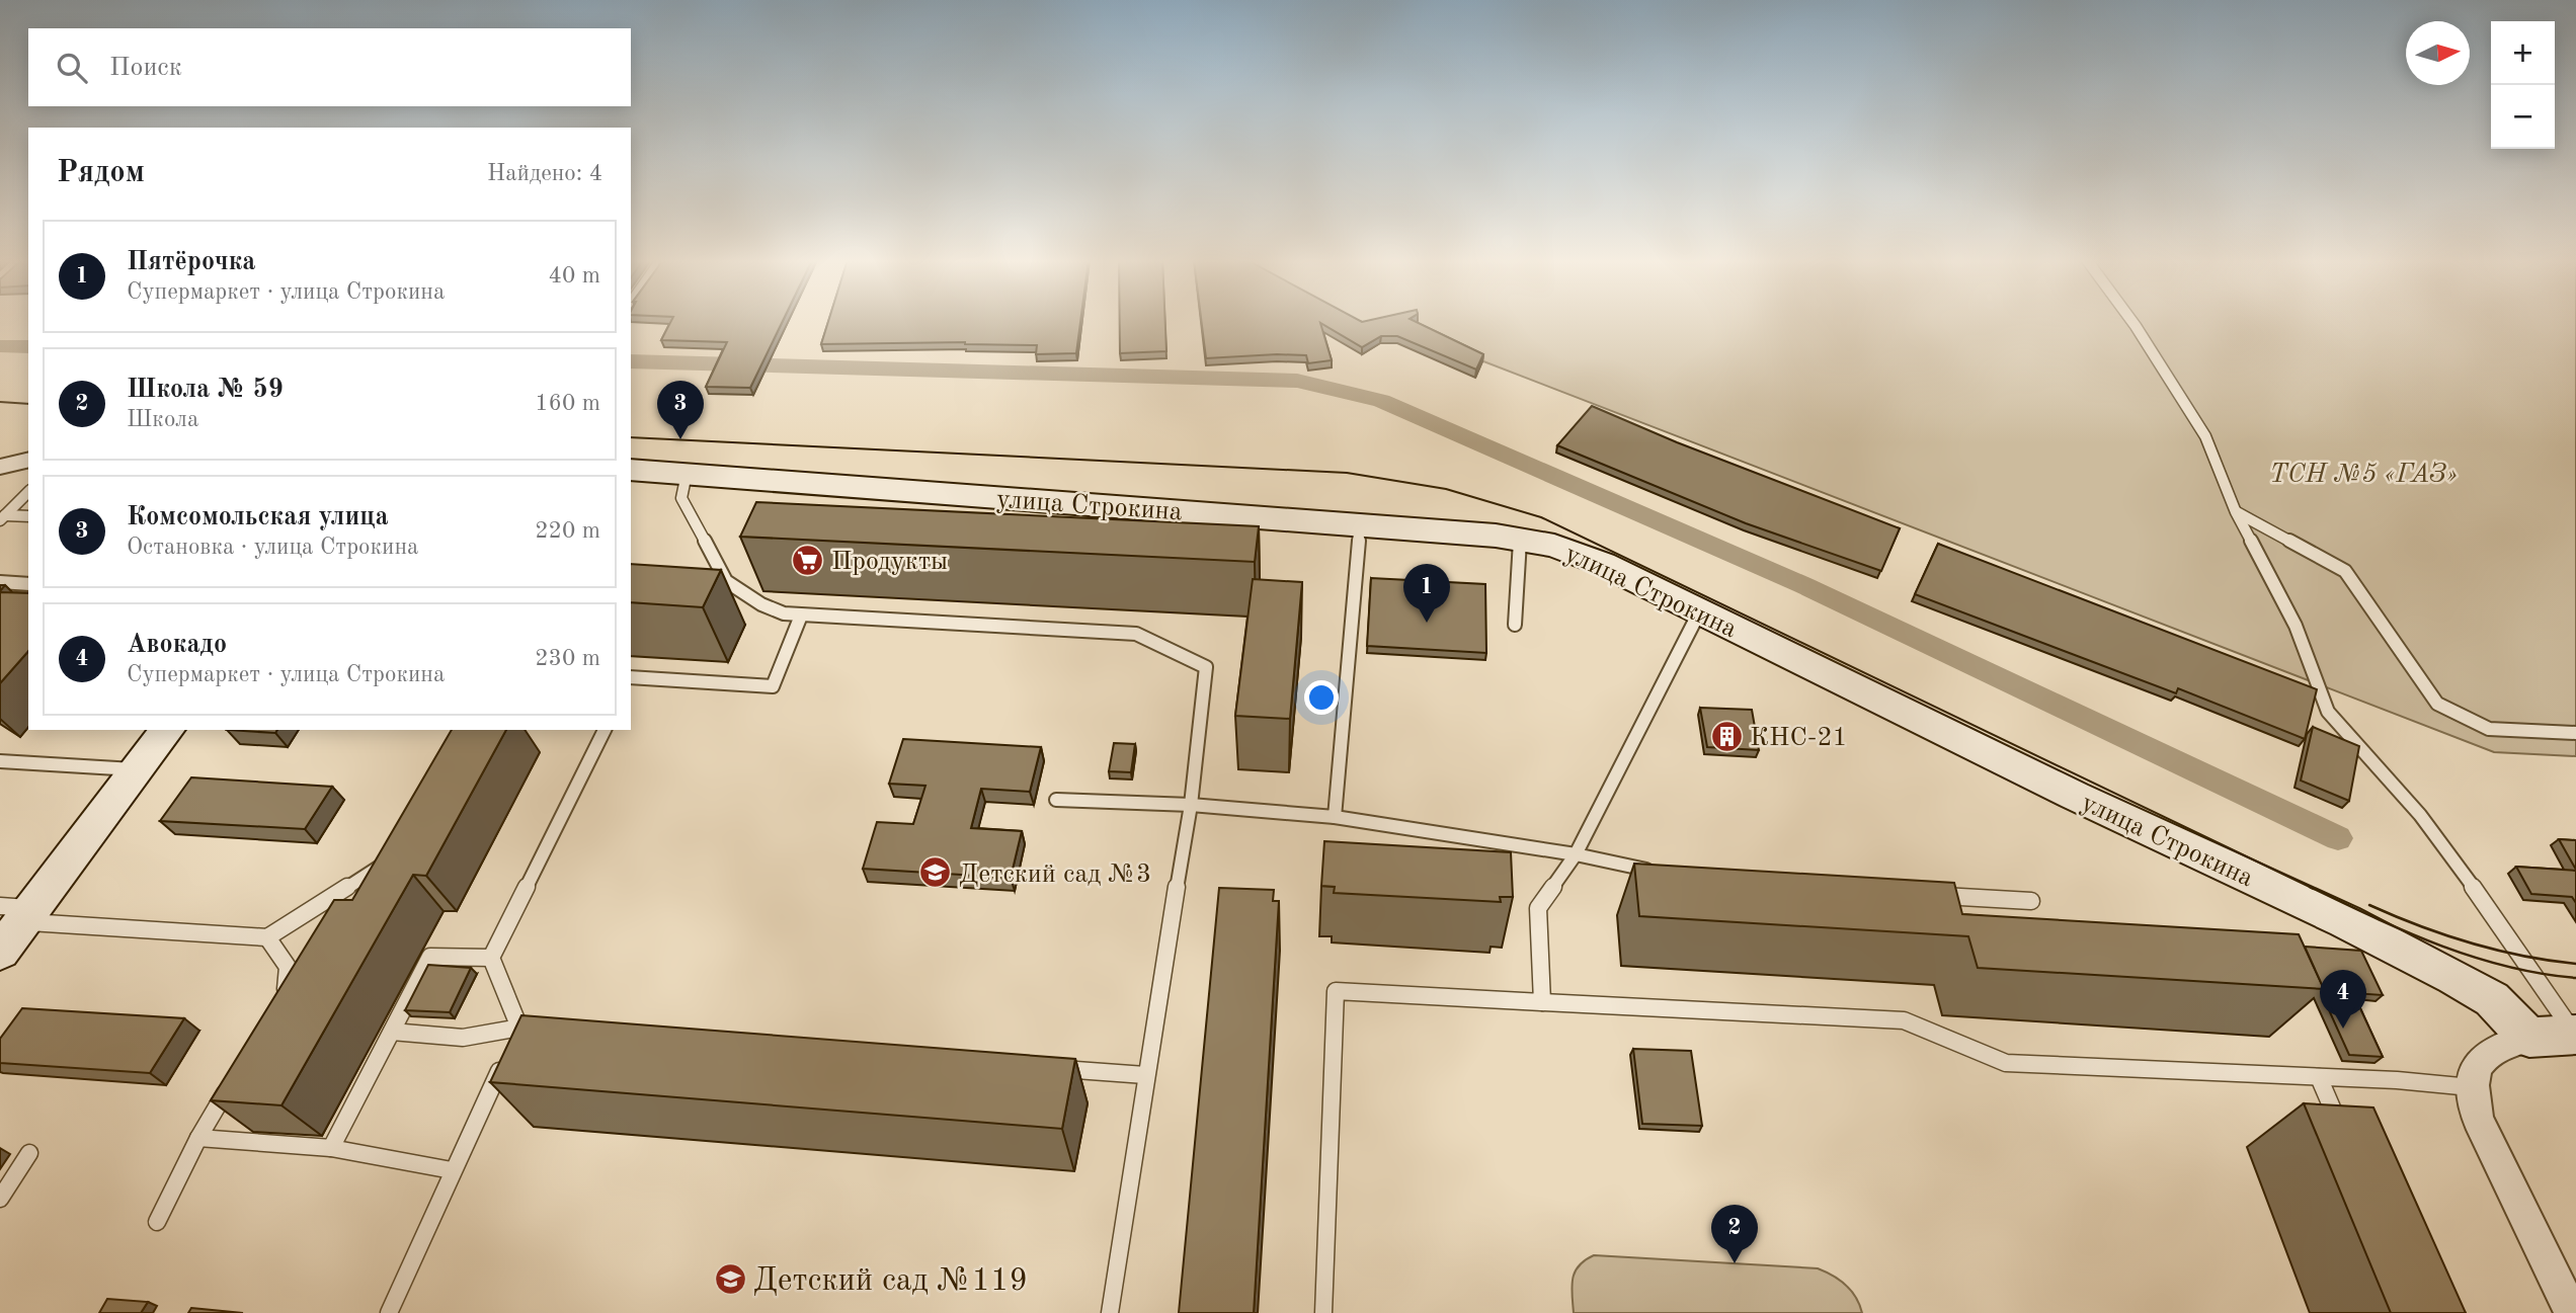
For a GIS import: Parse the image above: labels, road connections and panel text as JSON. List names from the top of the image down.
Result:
{
  "streets": {
    "street": ["улица Строкина"]
  },
  "parks": ["ТСН №5 «ГАЗ»"],
  "places": {
    "supermarket": ["Продукты"],
    "building": ["КНС-21"],
    "school or university": ["Детский сад №3", "Детский сад №119"]
  },
  "north": "right",
  "page": {
    "map_buttons": ["+", "−"],
    "search": "Поиск",
    "heading": ["Рядом", "Найдено: 4"],
    "list": [
      {
        "mark": "1",
        "name": "Пятёрочка",
        "note": "Супермаркет · улица Строкина",
        "value": "40 m"
      },
      {
        "mark": "2",
        "name": "Школа № 59",
        "note": "Школа",
        "value": "160 m"
      },
      {
        "mark": "3",
        "name": "Комсомольская улица",
        "note": "Остановка · улица Строкина",
        "value": "220 m"
      },
      {
        "mark": "4",
        "name": "Авокадо",
        "note": "Супермаркет · улица Строкина",
        "value": "230 m"
      }
    ],
    "pins": [
      "3",
      "1",
      "4",
      "2"
    ]
  }
}
